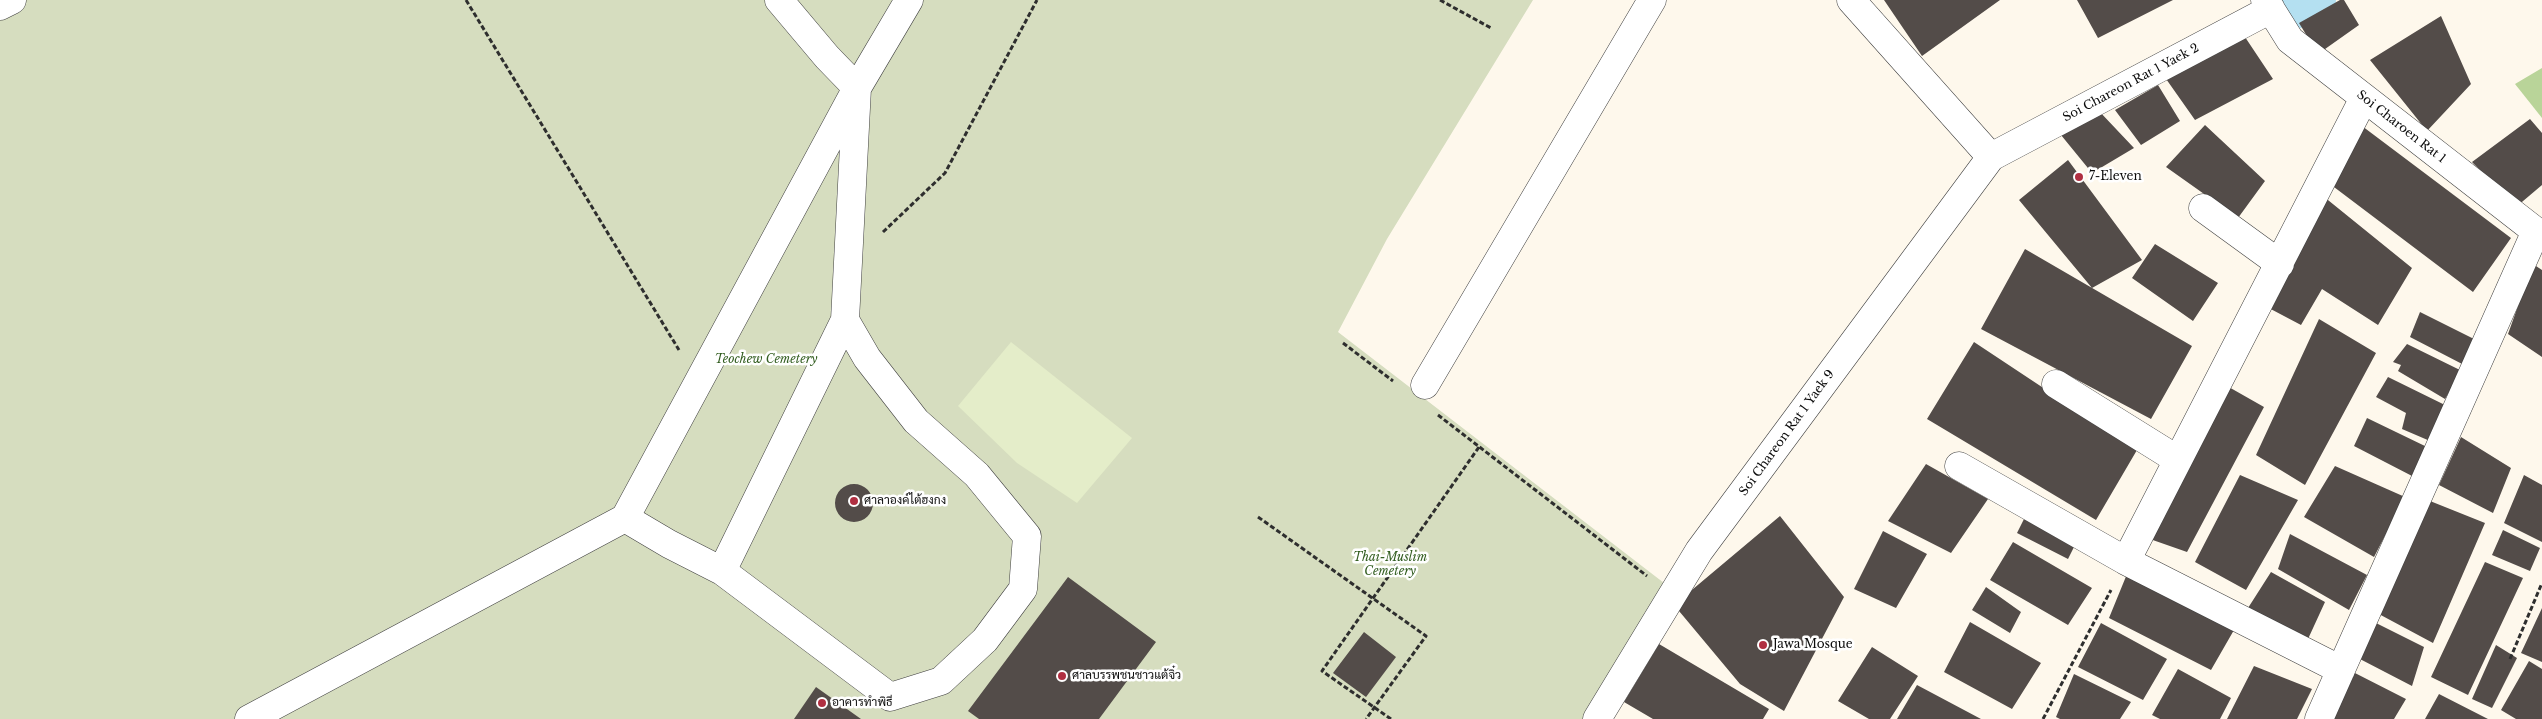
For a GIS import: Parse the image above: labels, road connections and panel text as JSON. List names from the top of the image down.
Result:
{
  "streets": {
    "street": ["Soi Chareon Rat 1 Yaek 2", "Soi Charoen Rat 1", "Soi Chareon Rat 1 Yaek 9"]
  },
  "crossings": [
    ["Soi Chareon Rat 1 Yaek 2", "Soi Charoen Rat 1"],
    ["Soi Chareon Rat 1 Yaek 2", "Soi Chareon Rat 1 Yaek 9"]
  ],
  "parks": ["Teochew Cemetery", "Thai-Muslim Cemetery"],
  "places": [
    "7-Eleven",
    "ศาลาองค์ไต้ฮงกง",
    "Jawa Mosque",
    "ศาลบรรพชนชาวแต้จิ๋ว",
    "อาคารทำพิธี"
  ]
}
